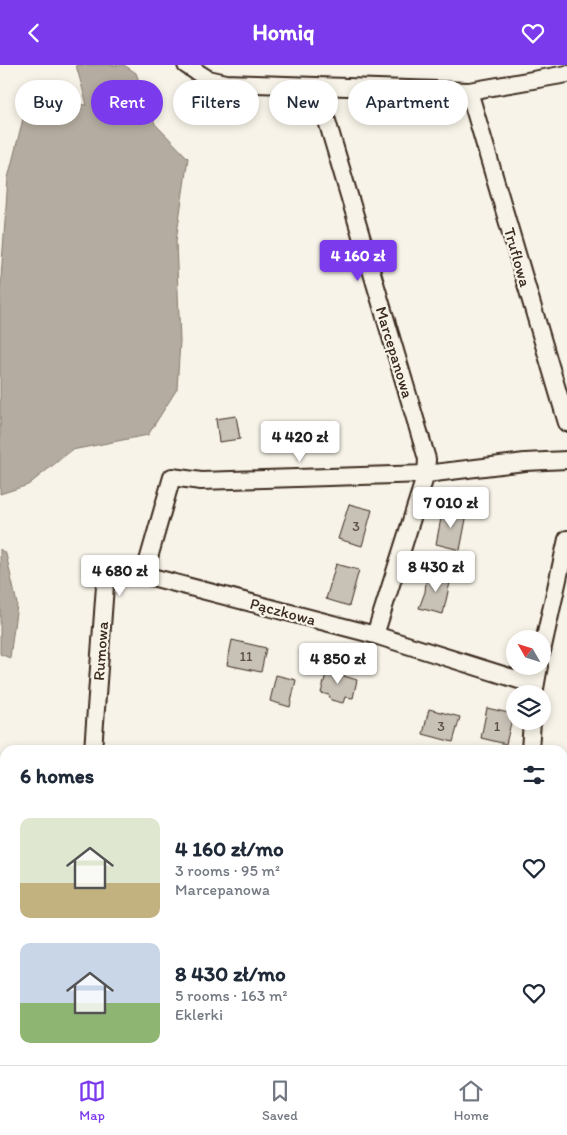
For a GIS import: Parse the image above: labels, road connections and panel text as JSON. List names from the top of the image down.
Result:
{
  "streets": {
    "street": [
      "Truflowa",
      "Marcepanowa",
      "Pączkowa",
      "Rumowa"
    ]
  },
  "crossings": [
    ["Pączkowa", "Rumowa"]
  ],
  "house_numbers": [
    "3",
    "11",
    "3",
    "1"
  ],
  "north": "top left",
  "page": {
    "header": "Homiq",
    "chip": [
      "Buy",
      "Rent",
      "Filters",
      "New",
      "Apartment"
    ],
    "price": [
      "4 160 zł",
      "4 420 zł",
      "7 010 zł",
      "8 430 zł",
      "4 680 zł",
      "4 850 zł"
    ],
    "heading": "6 homes",
    "list": [
      {
        "name": "4 160 zł/mo",
        "note": "3 rooms · 95 m² · Marcepanowa"
      },
      {
        "name": "8 430 zł/mo",
        "note": "5 rooms · 163 m² · Eklerki"
      }
    ],
    "tabs": ["Map", "Saved", "Home"]
  }
}
